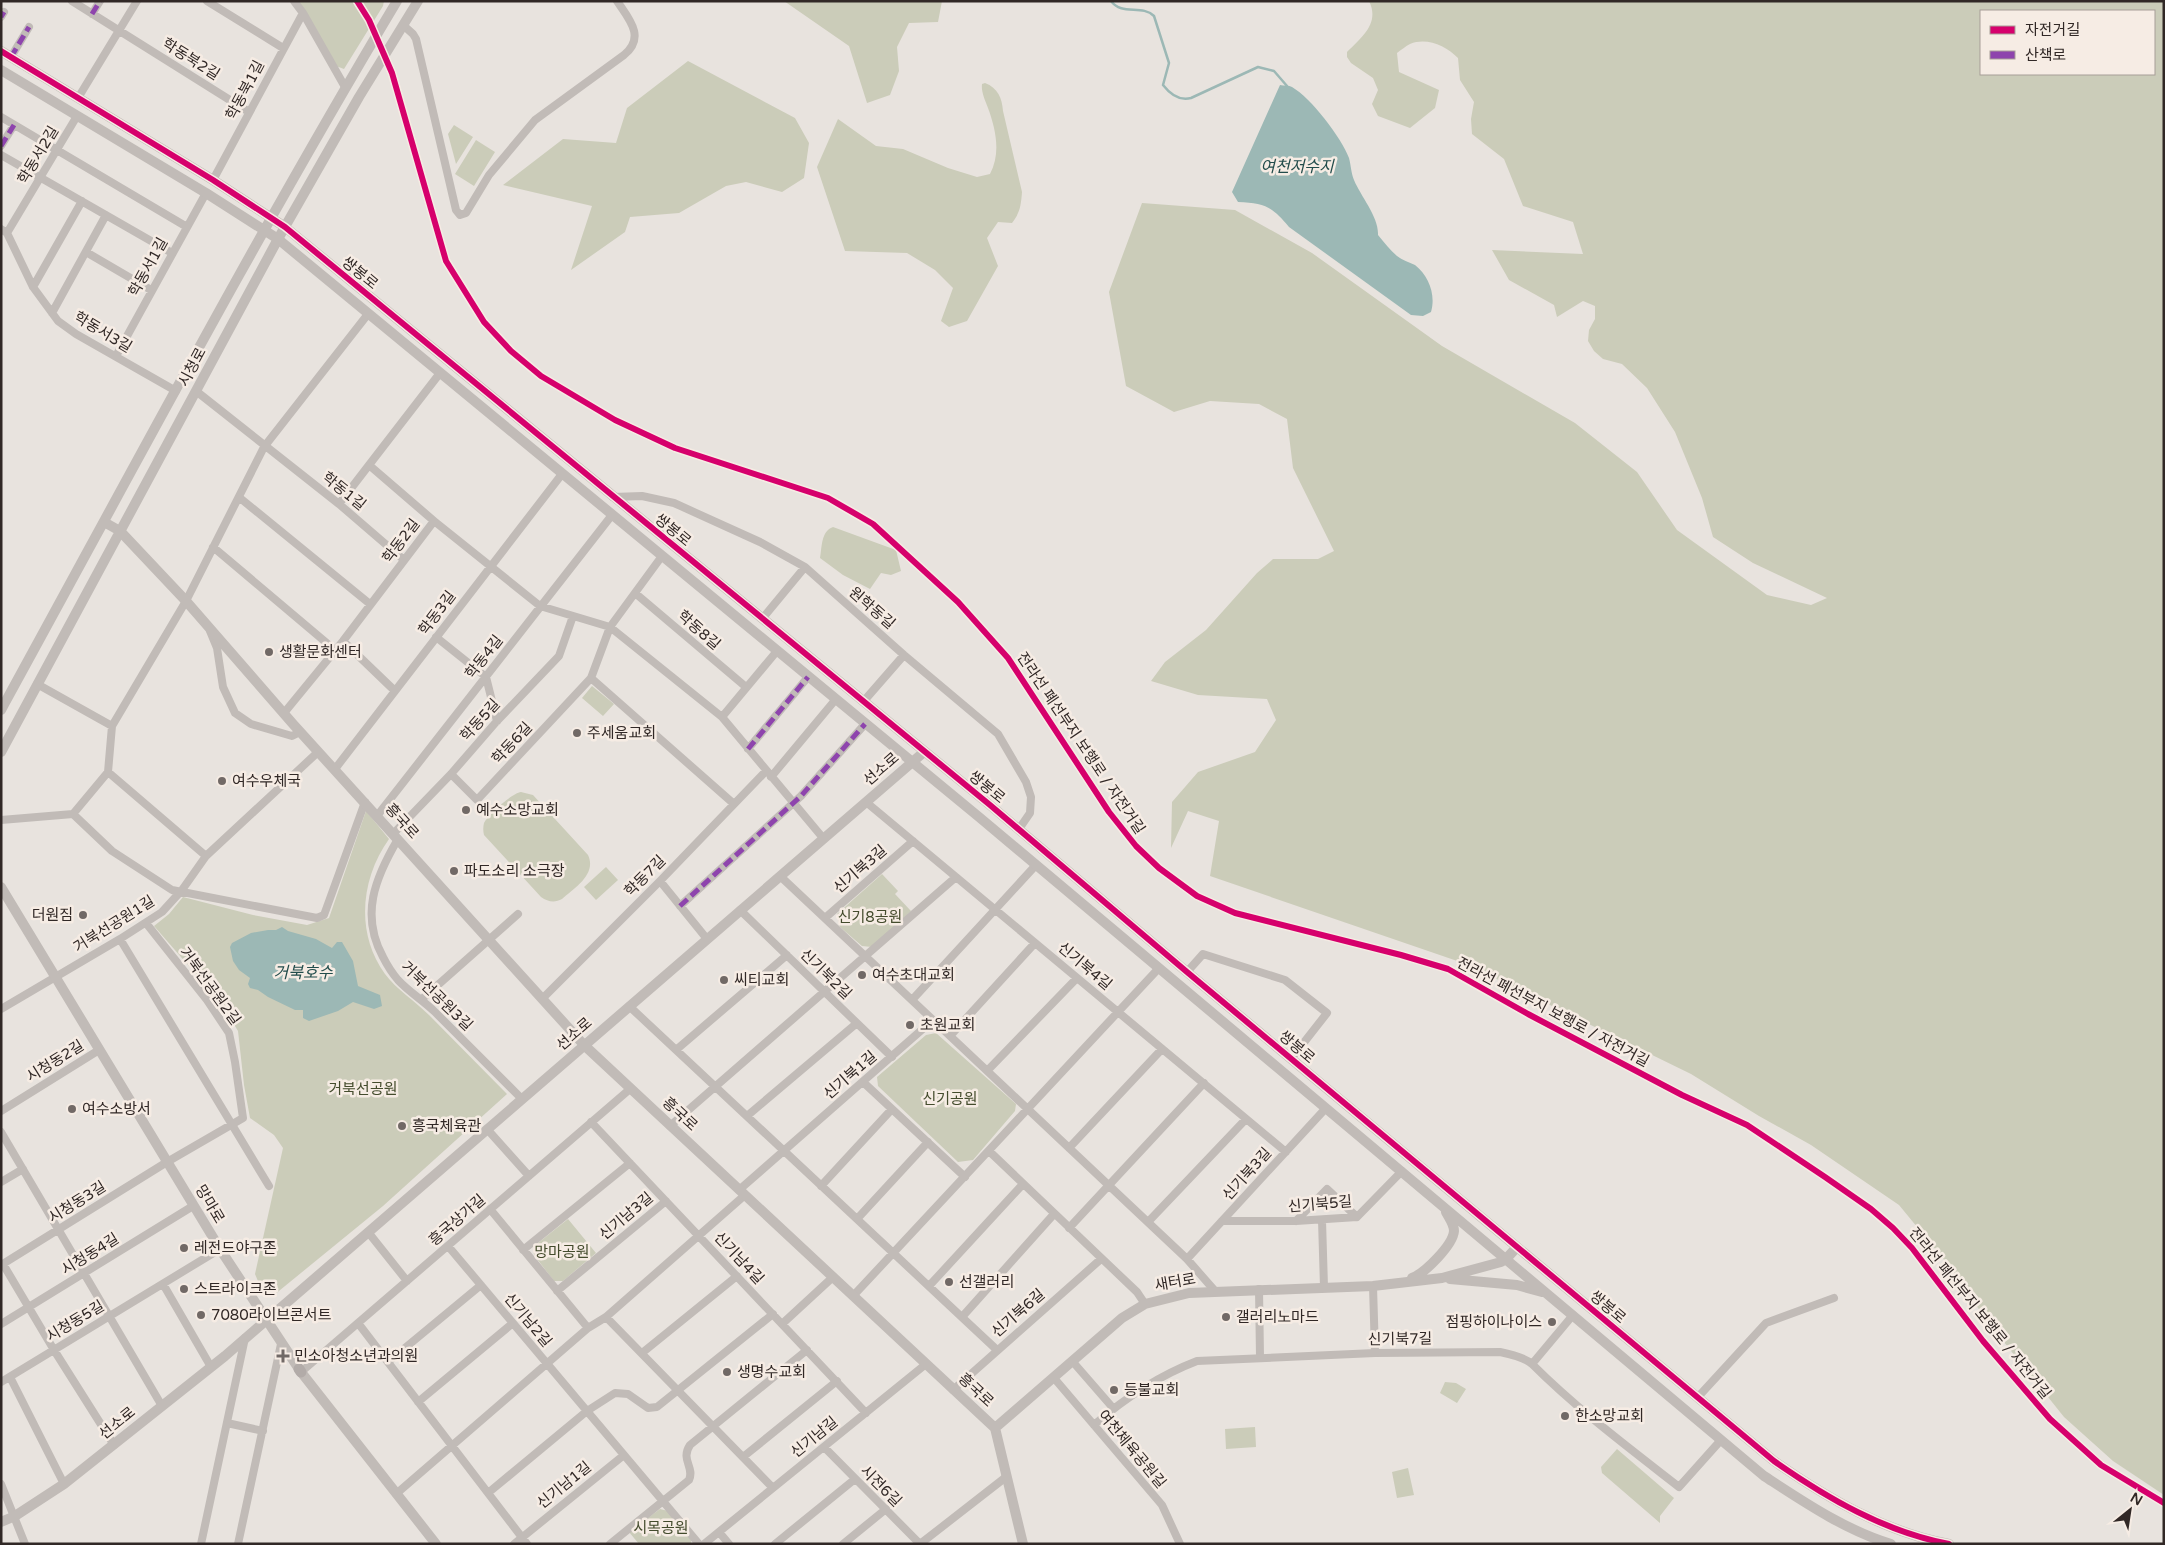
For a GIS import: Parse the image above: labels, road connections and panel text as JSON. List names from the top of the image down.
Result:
{
  "streets": {
    "street": [
      "학동북2길",
      "학동북1길",
      "학동서2길",
      "학동서1길",
      "쌍봉로",
      "학동서3길",
      "시청로",
      "학동1길",
      "학동2길",
      "원학동길",
      "학동3길",
      "학동8길",
      "학동4길",
      "학동5길",
      "학동6길",
      "선소로",
      "흥국로",
      "신기북3길",
      "학동7길",
      "거북선공원1길",
      "신기북4길",
      "신기북2길",
      "거북선공원2길",
      "거북선공원3길",
      "시청동2길",
      "신기북1길",
      "시청동3길",
      "망마로",
      "신기북5길",
      "신기남3길",
      "흥국상가길",
      "시청동4길",
      "신기남4길",
      "새터로",
      "신기북6길",
      "신기남2길",
      "시청동5길",
      "신기북7길",
      "신기남길",
      "여천체육공원길",
      "신기남1길",
      "시전6길"
    ],
    "cycle path": ["전라선 폐선부지 보행로 / 자전거길"]
  },
  "crossings": [
    ["학동북2길", "학동북1길"],
    ["학동북1길", "쌍봉로"],
    ["학동서2길", "쌍봉로"],
    ["학동서2길", "학동서3길"],
    ["학동서1길", "쌍봉로"],
    ["학동서1길", "학동서3길"],
    ["쌍봉로", "시청로"],
    ["쌍봉로", "원학동길"],
    ["쌍봉로", "학동3길"],
    ["쌍봉로", "학동4길"],
    ["쌍봉로", "선소로"],
    ["쌍봉로", "신기북3길"],
    ["쌍봉로", "신기북5길"],
    ["쌍봉로", "새터로"],
    ["쌍봉로", "신기북7길"],
    ["학동서3길", "시청로"],
    ["시청로", "학동1길"],
    ["시청로", "흥국로"],
    ["학동1길", "학동2길"],
    ["학동2길", "흥국로"],
    ["학동3길", "흥국로"],
    ["학동4길", "흥국로"],
    ["학동5길", "학동6길"],
    ["학동5길", "흥국로"],
    ["학동5길", "거북선공원3길"],
    ["선소로", "흥국로"],
    ["선소로", "신기북4길"],
    ["선소로", "신기북2길"],
    ["선소로", "거북선공원3길"],
    ["선소로", "망마로"],
    ["흥국로", "학동7길"],
    ["흥국로", "거북선공원1길"],
    ["흥국로", "거북선공원3길"],
    ["흥국로", "신기북1길"],
    ["흥국로", "흥국상가길"],
    ["흥국로", "새터로"],
    ["흥국로", "신기북6길"],
    ["흥국로", "신기남길"],
    ["신기북3길", "신기북4길"],
    ["신기북3길", "신기북5길"],
    ["거북선공원1길", "거북선공원2길"],
    ["거북선공원1길", "망마로"],
    ["신기북2길", "신기북1길"],
    ["시청동2길", "망마로"],
    ["신기북1길", "신기남4길"],
    ["시청동3길", "망마로"],
    ["망마로", "흥국상가길"],
    ["망마로", "시청동4길"],
    ["망마로", "시청동5길"],
    ["신기남3길", "신기남4길"],
    ["흥국상가길", "신기남4길"],
    ["흥국상가길", "신기남2길"],
    ["신기남4길", "신기남길"],
    ["새터로", "여천체육공원길"],
    ["신기남2길", "신기남1길"],
    ["신기북7길", "여천체육공원길"],
    ["신기남길", "시전6길"]
  ],
  "water": ["여천저수지", "거북호수"],
  "parks": [
    "신기8공원",
    "거북선공원",
    "신기공원",
    "망마공원",
    "시목공원"
  ],
  "places": {
    "other": [
      "생활문화센터",
      "주세움교회",
      "여수우체국",
      "예수소망교회",
      "파도소리 소극장",
      "더원짐",
      "여수초대교회",
      "씨티교회",
      "초원교회",
      "여수소방서",
      "흥국체육관",
      "레전드야구존",
      "선갤러리",
      "스트라이크존",
      "7080라이브콘서트",
      "갤러리노마드",
      "점핑하이나이스",
      "생명수교회",
      "등불교회",
      "한소망교회"
    ],
    "health": ["민소아청소년과의원"]
  },
  "legend": ["자전거길", "산책로"],
  "north": "top right"
}
